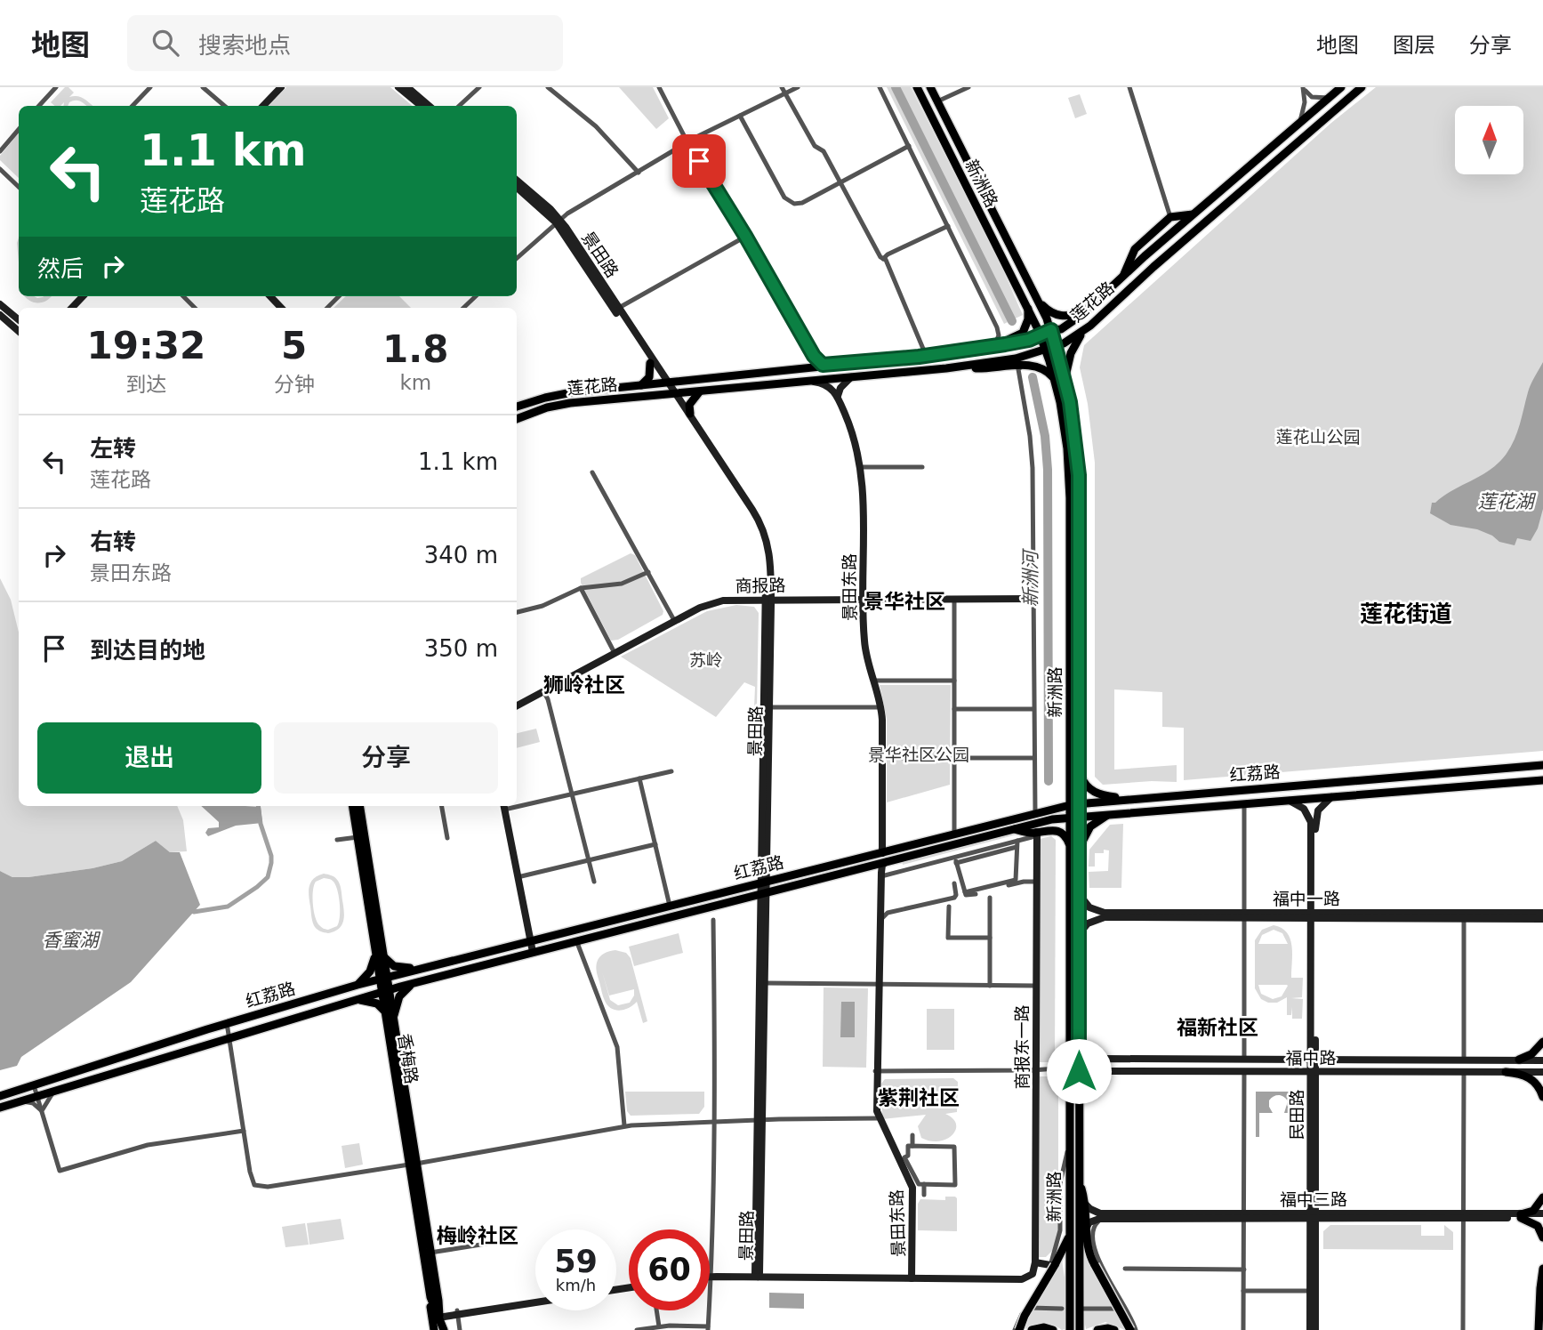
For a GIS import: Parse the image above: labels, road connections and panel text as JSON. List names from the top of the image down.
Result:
{
  "streets": {
    "main road": [
      "新洲路",
      "莲花路",
      "红荔路",
      "香梅路"
    ],
    "street": [
      "景田路",
      "商报路",
      "景田东路",
      "福中一路",
      "商报东一路",
      "福中路",
      "民田路",
      "福中三路"
    ]
  },
  "crossings": [
    ["新洲路", "莲花路"],
    ["新洲路", "红荔路"],
    ["新洲路", "福中一路"],
    ["新洲路", "福中路"],
    ["景田路", "莲花路"],
    ["景田路", "商报路"],
    ["景田路", "红荔路"],
    ["商报路", "景田东路"],
    ["景田东路", "红荔路"],
    ["红荔路", "香梅路"],
    ["红荔路", "民田路"],
    ["福中一路", "民田路"],
    ["福中路", "民田路"],
    ["民田路", "福中三路"]
  ],
  "districts": [
    "景华社区",
    "莲花街道",
    "狮岭社区",
    "福新社区",
    "紫荆社区",
    "梅岭社区"
  ],
  "water": ["莲花湖", "新洲河", "香蜜湖"],
  "parks": ["莲花山公园", "苏岭", "景华社区公园"],
  "north": "top",
  "page": {
    "header": "地图",
    "search": "搜索地点",
    "nav": ["地图", "图层", "分享"],
    "turn": ["1.1 km", "莲花路"],
    "then": "然后",
    "eta": [
      "19:32",
      "到达",
      "5",
      "分钟",
      "1.8",
      "km"
    ],
    "list": [
      {
        "name": "左转",
        "note": "莲花路",
        "value": "1.1 km"
      },
      {
        "name": "右转",
        "note": "景田东路",
        "value": "340 m"
      },
      {
        "name": "到达目的地",
        "value": "350 m"
      }
    ],
    "buttons": ["退出", "分享"],
    "speed": "59 km/h",
    "limit": "60"
  }
}
